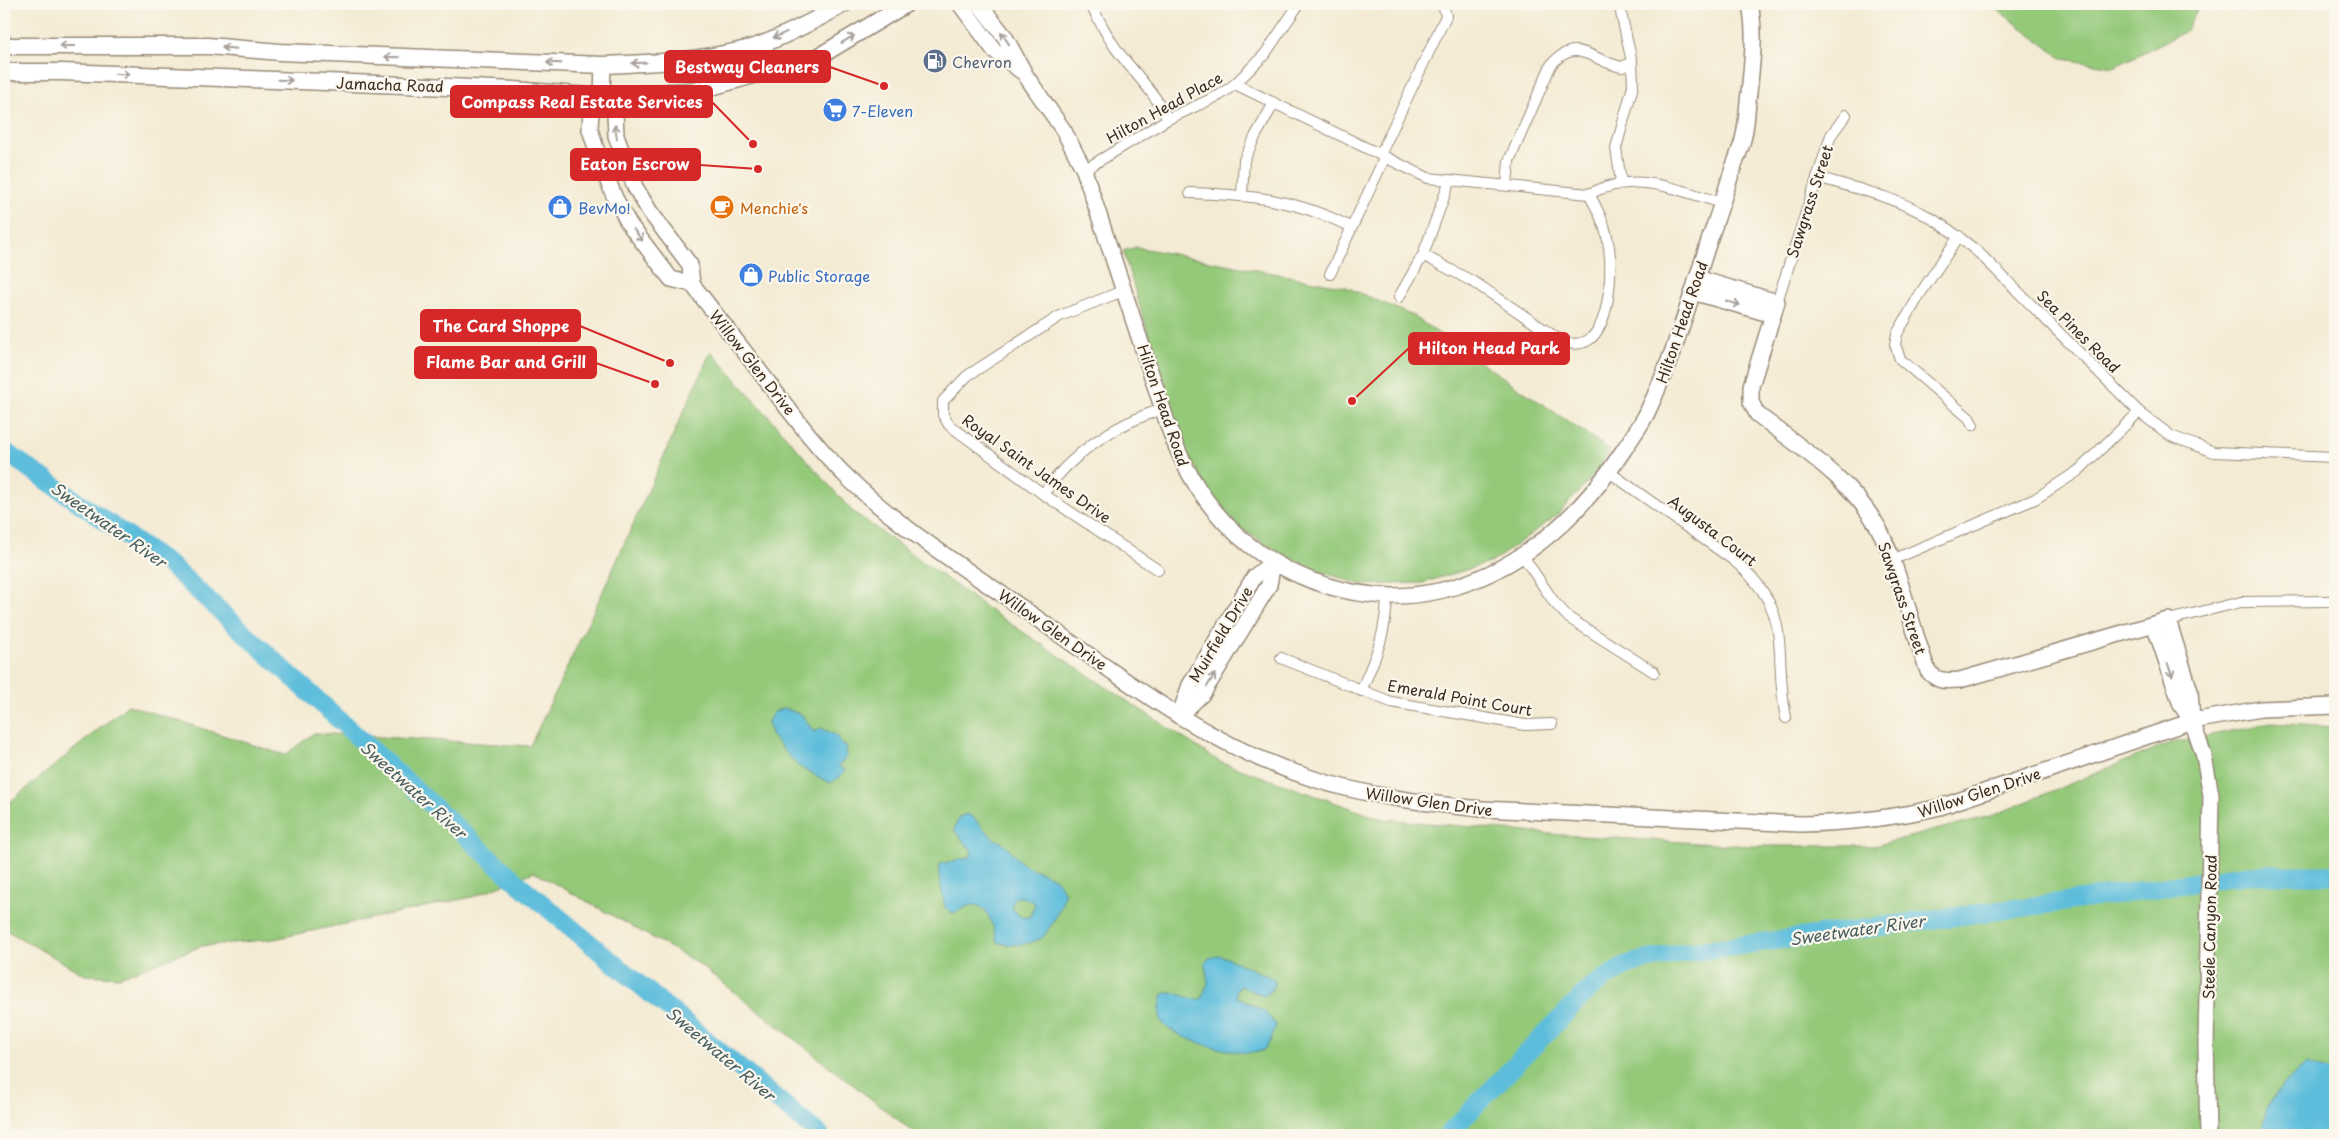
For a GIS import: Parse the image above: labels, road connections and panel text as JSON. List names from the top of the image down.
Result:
{
  "streets": {
    "main road": ["Jamacha Road"],
    "street": [
      "Hilton Head Place",
      "Sawgrass Street",
      "Hilton Head Road",
      "Sea Pines Road",
      "Willow Glen Drive",
      "Royal Saint James Drive",
      "Augusta Court",
      "Muirfield Drive",
      "Emerald Point Court",
      "Steele Canyon Road"
    ]
  },
  "crossings": [
    ["Jamacha Road", "Willow Glen Drive"],
    ["Hilton Head Place", "Hilton Head Road"],
    ["Sawgrass Street", "Sea Pines Road"],
    ["Sawgrass Street", "Steele Canyon Road"],
    ["Hilton Head Road", "Royal Saint James Drive"],
    ["Hilton Head Road", "Augusta Court"],
    ["Hilton Head Road", "Muirfield Drive"],
    ["Willow Glen Drive", "Muirfield Drive"],
    ["Willow Glen Drive", "Steele Canyon Road"]
  ],
  "water": ["Sweetwater River"],
  "places": {
    "fuel station": ["Chevron"],
    "other": [
      "Bestway Cleaners",
      "Compass Real Estate Services",
      "Eaton Escrow",
      "The Card Shoppe",
      "Flame Bar and Grill",
      "Hilton Head Park"
    ],
    "supermarket": ["7-Eleven"],
    "shop": ["BevMo!", "Public Storage"],
    "cafe": ["Menchie's"]
  }
}
